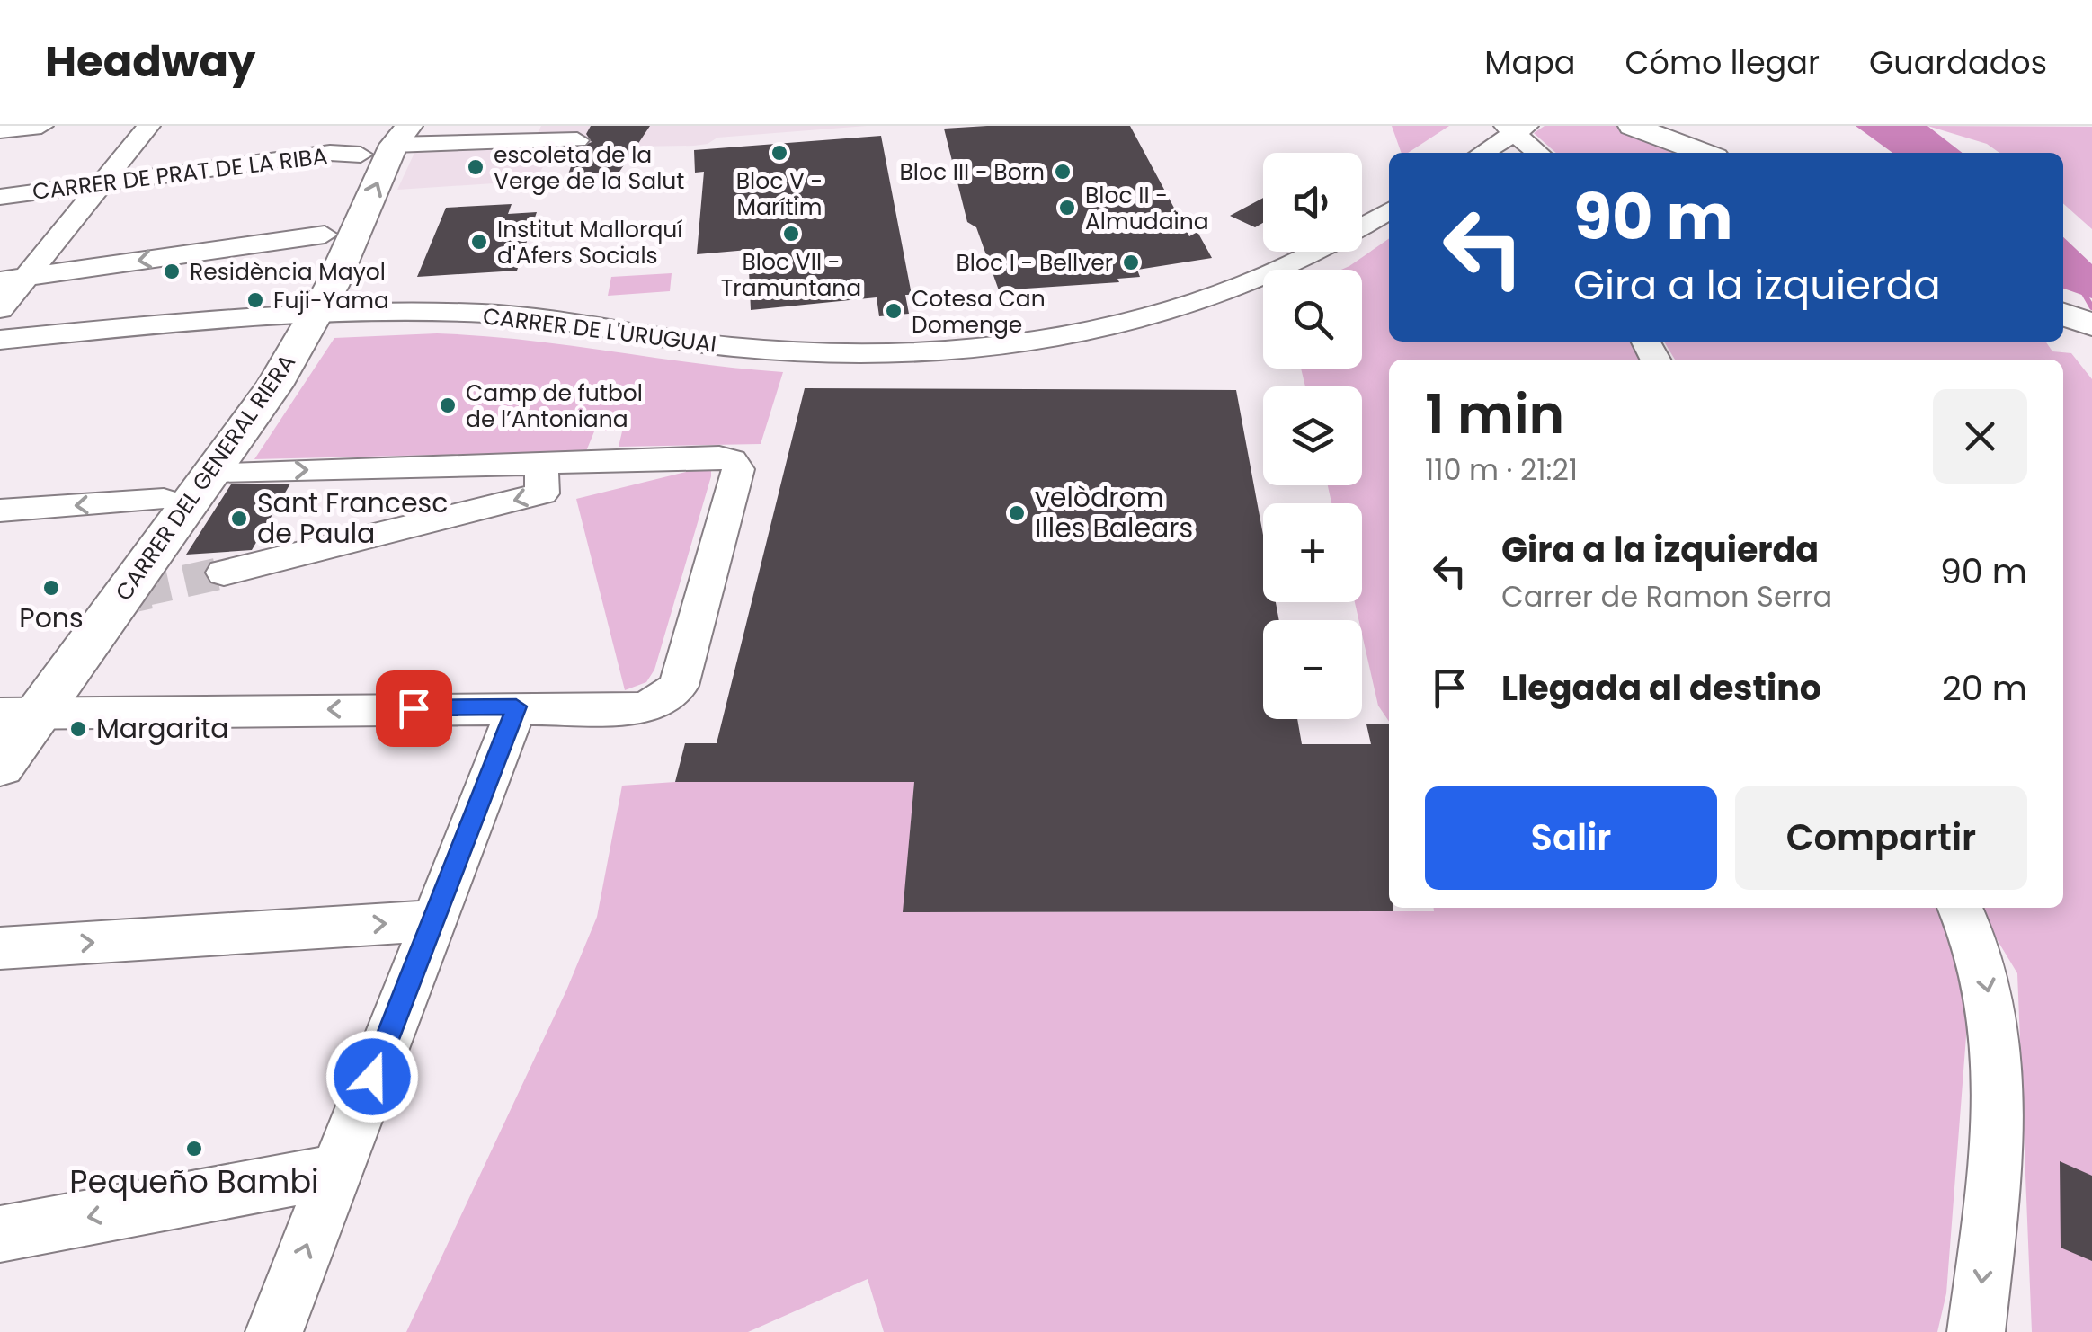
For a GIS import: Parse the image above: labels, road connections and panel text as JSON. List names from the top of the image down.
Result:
{
  "streets": {
    "main road": ["CARRER DEL GENERAL RIERA"],
    "street": ["CARRER DE PRAT DE LA RIBA", "CARRER DE L'URUGUAI"]
  },
  "crossings": [
    ["CARRER DE PRAT DE LA RIBA", "CARRER DEL GENERAL RIERA"],
    ["CARRER DE L'URUGUAI", "CARRER DEL GENERAL RIERA"]
  ],
  "places": [
    "Bloc V - Marítim",
    "escoleta de la Verge de la Salut",
    "Bloc III - Born",
    "Bloc II - Almudaina",
    "Bloc VII - Tramuntana",
    "Institut Mallorquí d'Afers Socials",
    "Bloc I - Bellver",
    "Residència Mayol",
    "Fuji-Yama",
    "Cotesa Can Domenge",
    "Camp de futbol de l’Antoniana",
    "velòdrom Illes Balears",
    "Sant Francesc de Paula",
    "Pons",
    "Margarita",
    "Pequeño Bambi"
  ],
  "page": {
    "header": "Headway",
    "nav": ["Mapa", "Cómo llegar", "Guardados"],
    "map_buttons": ["+", "−"],
    "turn": ["90 m", "Gira a la izquierda"],
    "heading": ["1 min", "110 m · 21:21"],
    "list": [
      {
        "name": "Gira a la izquierda",
        "note": "Carrer de Ramon Serra",
        "value": "90 m"
      },
      {
        "name": "Llegada al destino",
        "value": "20 m"
      }
    ],
    "buttons": ["Salir", "Compartir"]
  }
}
